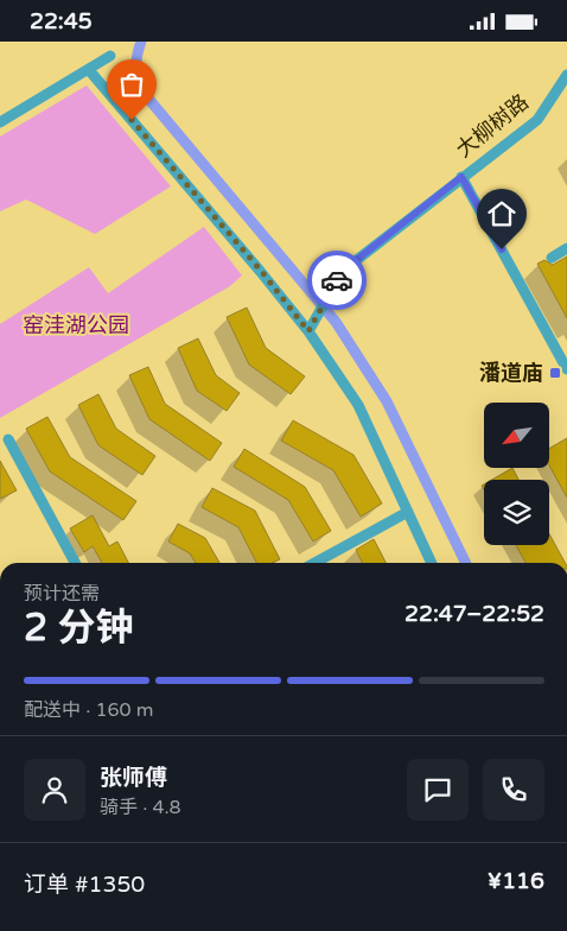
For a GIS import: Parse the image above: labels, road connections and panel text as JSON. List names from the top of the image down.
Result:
{
  "streets": {
    "street": ["大柳树路"]
  },
  "parks": ["窑洼湖公园"],
  "places": {
    "transit": ["潘道庙"]
  },
  "north": "bottom left",
  "page": {
    "status": "22:45",
    "heading": ["2 分钟", "预计还需", "22:47–22:52"],
    "panel": [
      "张师傅",
      "骑手 · 4.8",
      "订单 #1350",
      "¥116"
    ],
    "bar": "配送中 · 160 m"
  }
}
